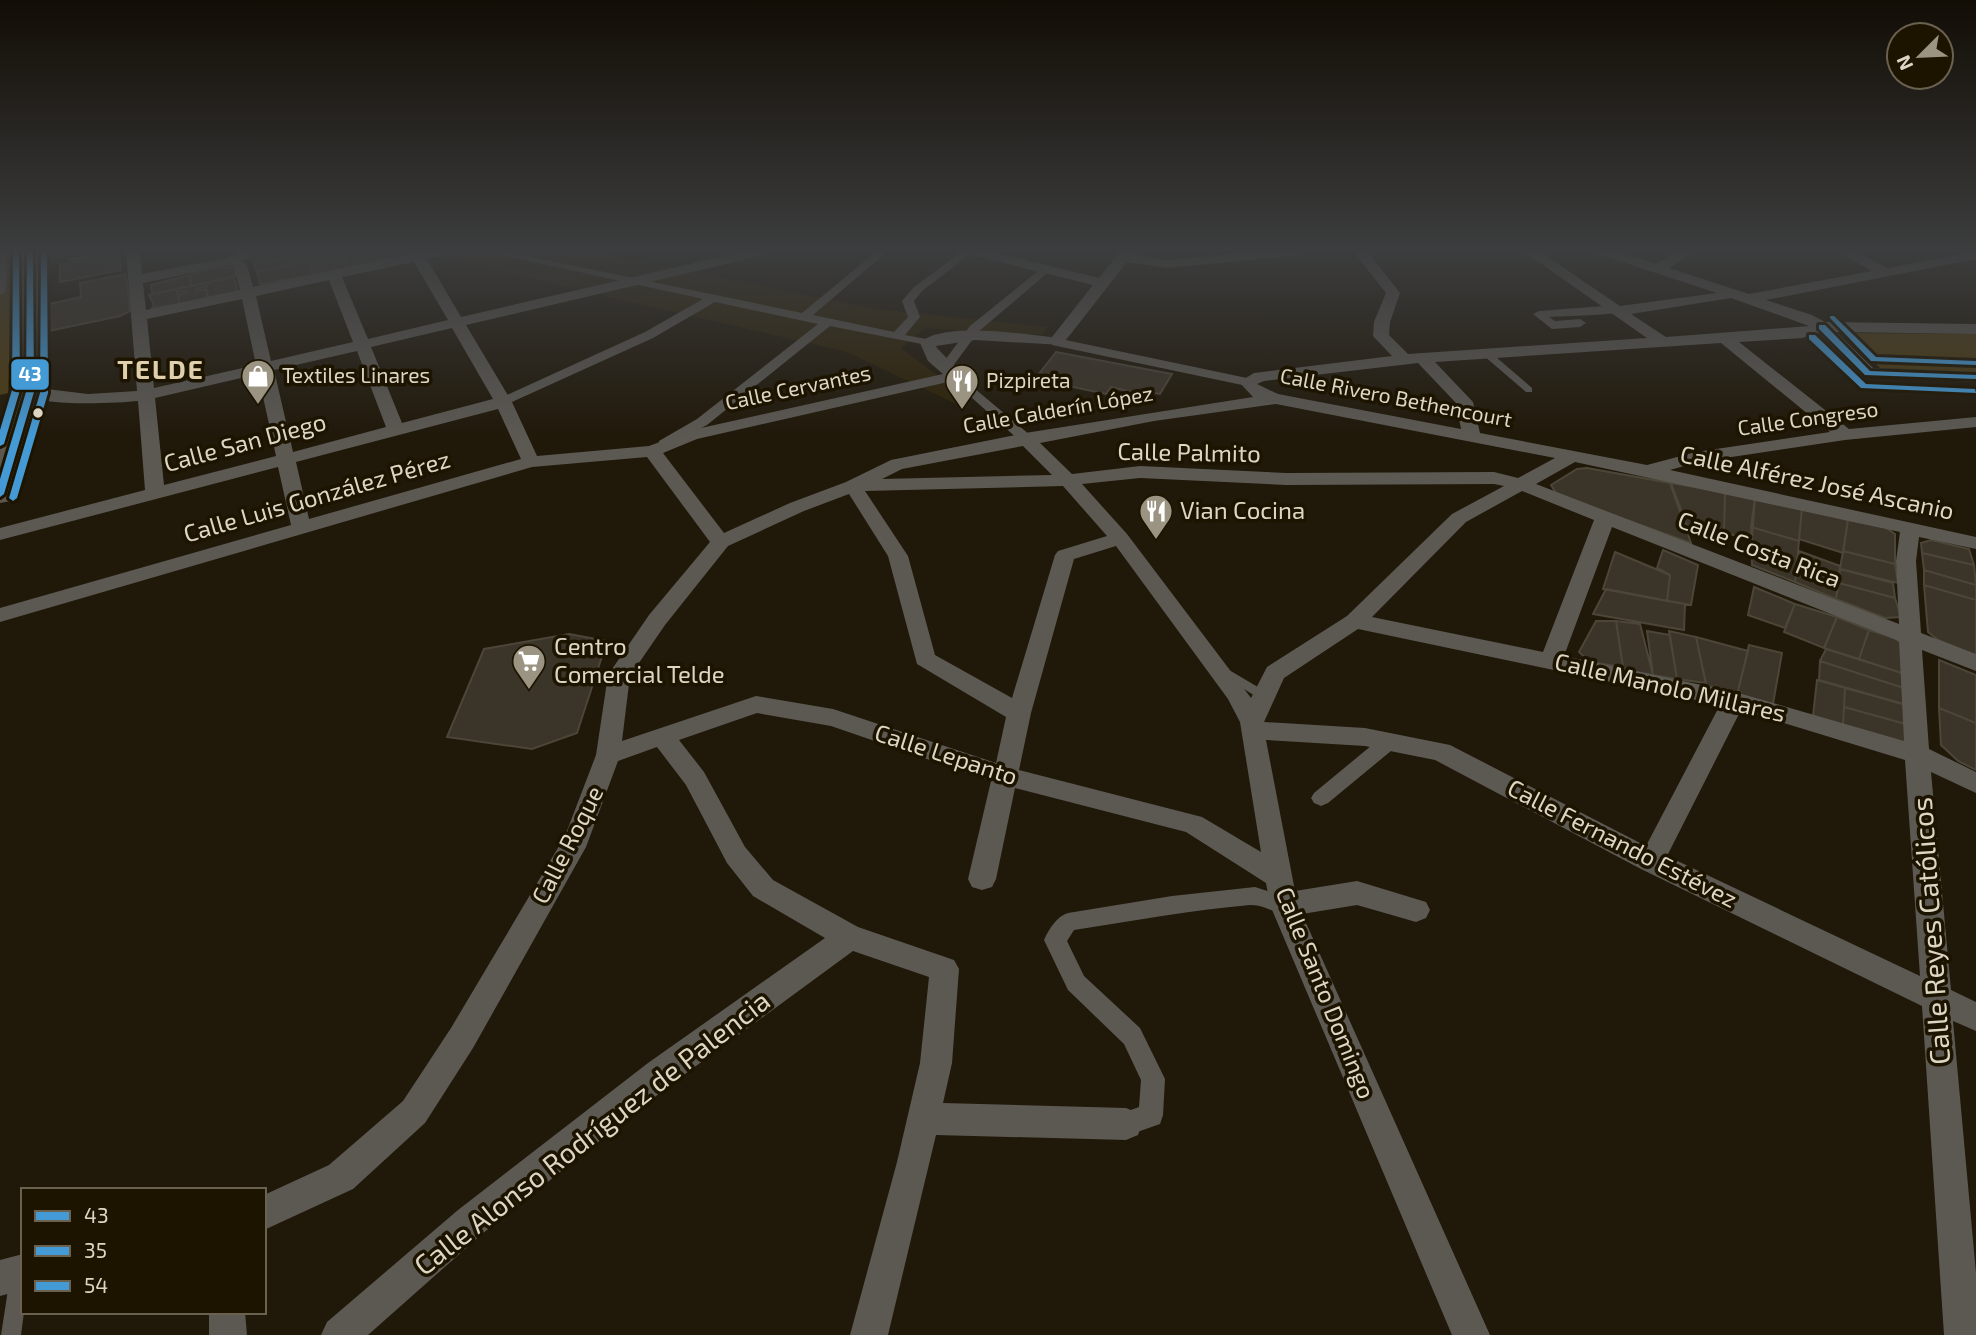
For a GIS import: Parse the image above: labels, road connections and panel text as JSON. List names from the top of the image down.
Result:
{
  "streets": {
    "street": [
      "Calle Cervantes",
      "Calle Rivero Bethencourt",
      "Calle Calderín López",
      "Calle Congreso",
      "Calle San Diego",
      "Calle Palmito",
      "Calle Alférez José Ascanio",
      "Calle Luis González Pérez",
      "Calle Costa Rica",
      "Calle Manolo Millares",
      "Calle Lepanto",
      "Calle Fernando Estévez",
      "Calle Roque",
      "Calle Reyes Católicos",
      "Calle Santo Domingo",
      "Calle Alonso Rodríguez de Palencia"
    ]
  },
  "crossings": [
    ["Calle Cervantes", "Calle Luis González Pérez"],
    ["Calle Rivero Bethencourt", "Calle Calderín López"],
    ["Calle Rivero Bethencourt", "Calle Congreso"],
    ["Calle Rivero Bethencourt", "Calle Alférez José Ascanio"],
    ["Calle Calderín López", "Calle Palmito"],
    ["Calle Calderín López", "Calle Roque"],
    ["Calle Congreso", "Calle Alférez José Ascanio"],
    ["Calle Palmito", "Calle Costa Rica"],
    ["Calle Palmito", "Calle Roque"],
    ["Calle Alférez José Ascanio", "Calle Reyes Católicos"],
    ["Calle Costa Rica", "Calle Reyes Católicos"],
    ["Calle Manolo Millares", "Calle Reyes Católicos"],
    ["Calle Lepanto", "Calle Roque"],
    ["Calle Lepanto", "Calle Santo Domingo"],
    ["Calle Fernando Estévez", "Calle Reyes Católicos"],
    ["Calle Fernando Estévez", "Calle Santo Domingo"]
  ],
  "districts": ["TELDE"],
  "places": {
    "shop": ["Textiles Linares"],
    "restaurant": ["Pizpireta", "Vian Cocina"],
    "supermarket": ["Centro Comercial Telde"]
  },
  "lines": ["transit line 43", "transit line 35", "transit line 54"],
  "legend": ["43", "35", "54"],
  "north": "bottom left"
}
